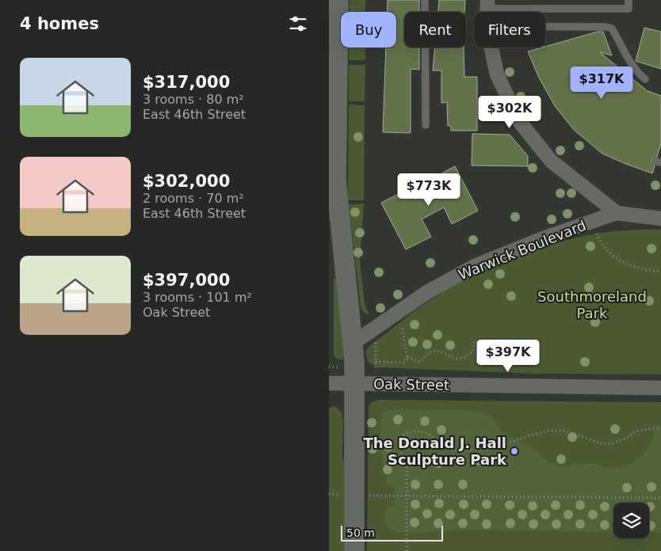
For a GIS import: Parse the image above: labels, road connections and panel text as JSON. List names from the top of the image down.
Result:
{
  "streets": {
    "street": ["Warwick Boulevard", "Oak Street"]
  },
  "parks": ["Southmoreland Park"],
  "places": ["The Donald J. Hall Sculpture Park"],
  "scale_bar": "50 m",
  "page": {
    "heading": "4 homes",
    "chip": ["Buy", "Rent", "Filters"],
    "list": [
      {
        "name": "$317,000",
        "note": "3 rooms · 80 m² · East 46th Street"
      },
      {
        "name": "$302,000",
        "note": "2 rooms · 70 m² · East 46th Street"
      },
      {
        "name": "$397,000",
        "note": "3 rooms · 101 m² · Oak Street"
      }
    ],
    "price": [
      "$317K",
      "$302K",
      "$773K",
      "$397K"
    ],
    "scale": "50 m"
  }
}
